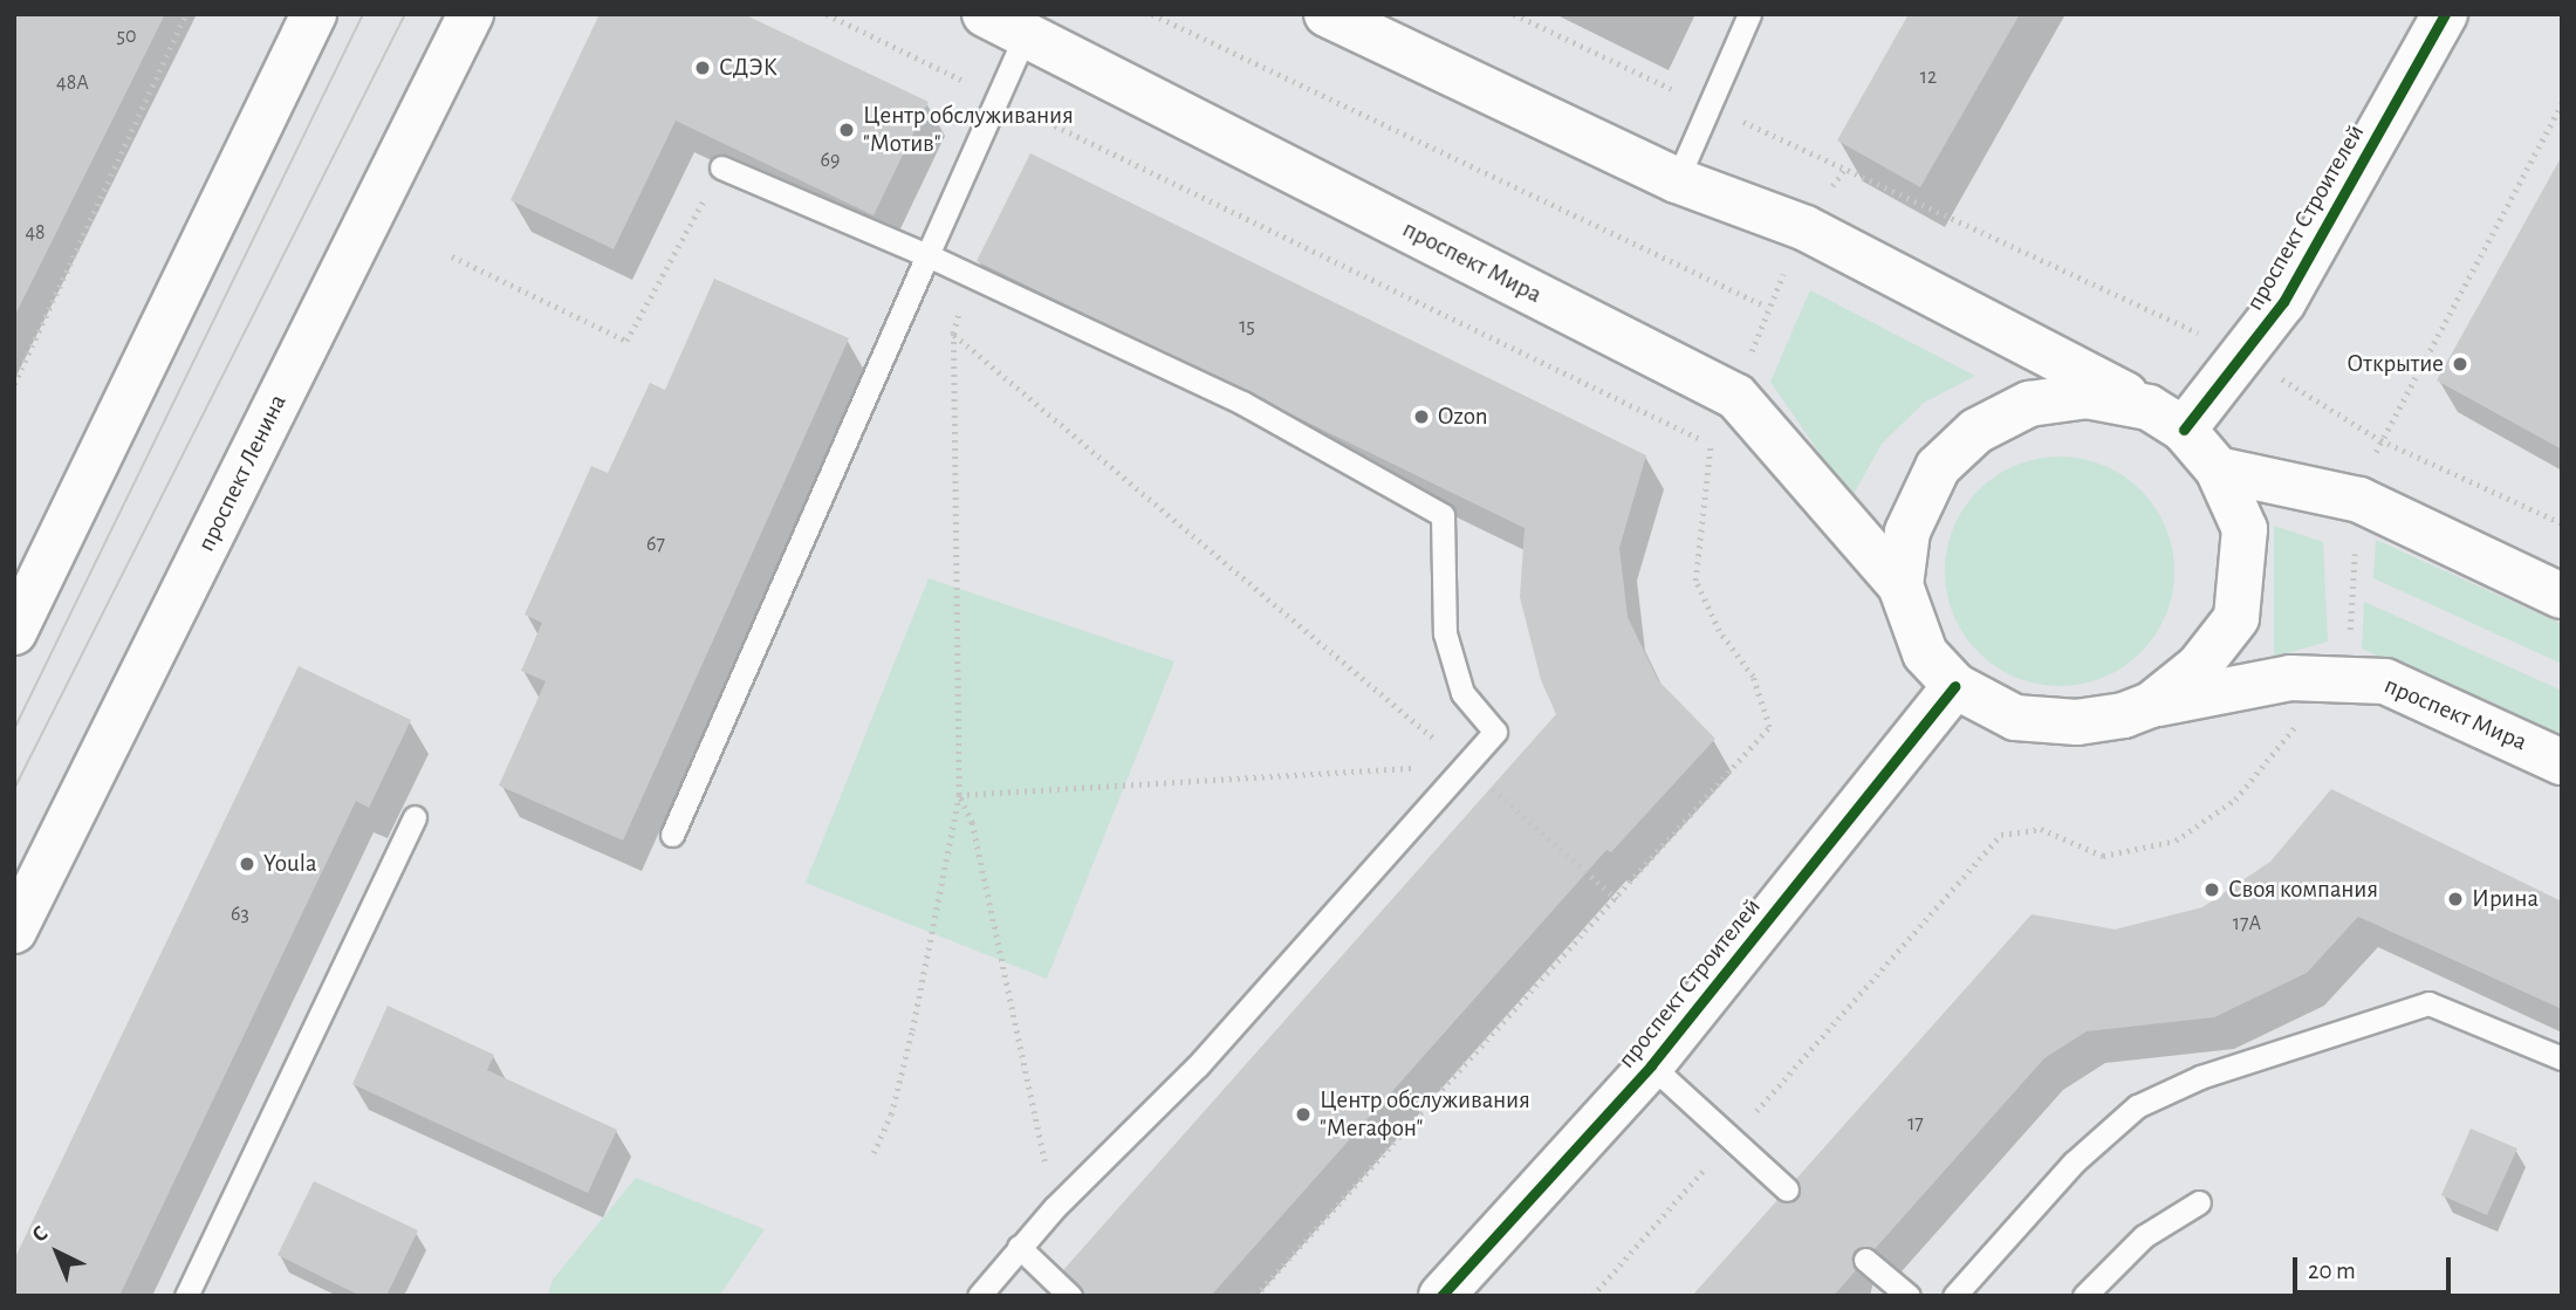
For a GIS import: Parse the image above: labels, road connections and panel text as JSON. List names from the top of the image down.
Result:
{
  "streets": {
    "main road": ["проспект Строителей", "проспект Мира", "проспект Ленина"]
  },
  "crossings": [
    ["проспект Строителей", "проспект Мира"]
  ],
  "places": [
    "СДЭК",
    "Центр обслуживания \"Мотив\"",
    "Открытие",
    "Ozon",
    "Youla",
    "Своя компания",
    "Ирина",
    "Центр обслуживания \"Мегафон\""
  ],
  "house_numbers": [
    "50",
    "12",
    "48А",
    "69",
    "48",
    "15",
    "67",
    "63",
    "17А",
    "17"
  ],
  "scale_bar": "20 m",
  "north": "top left"
}
